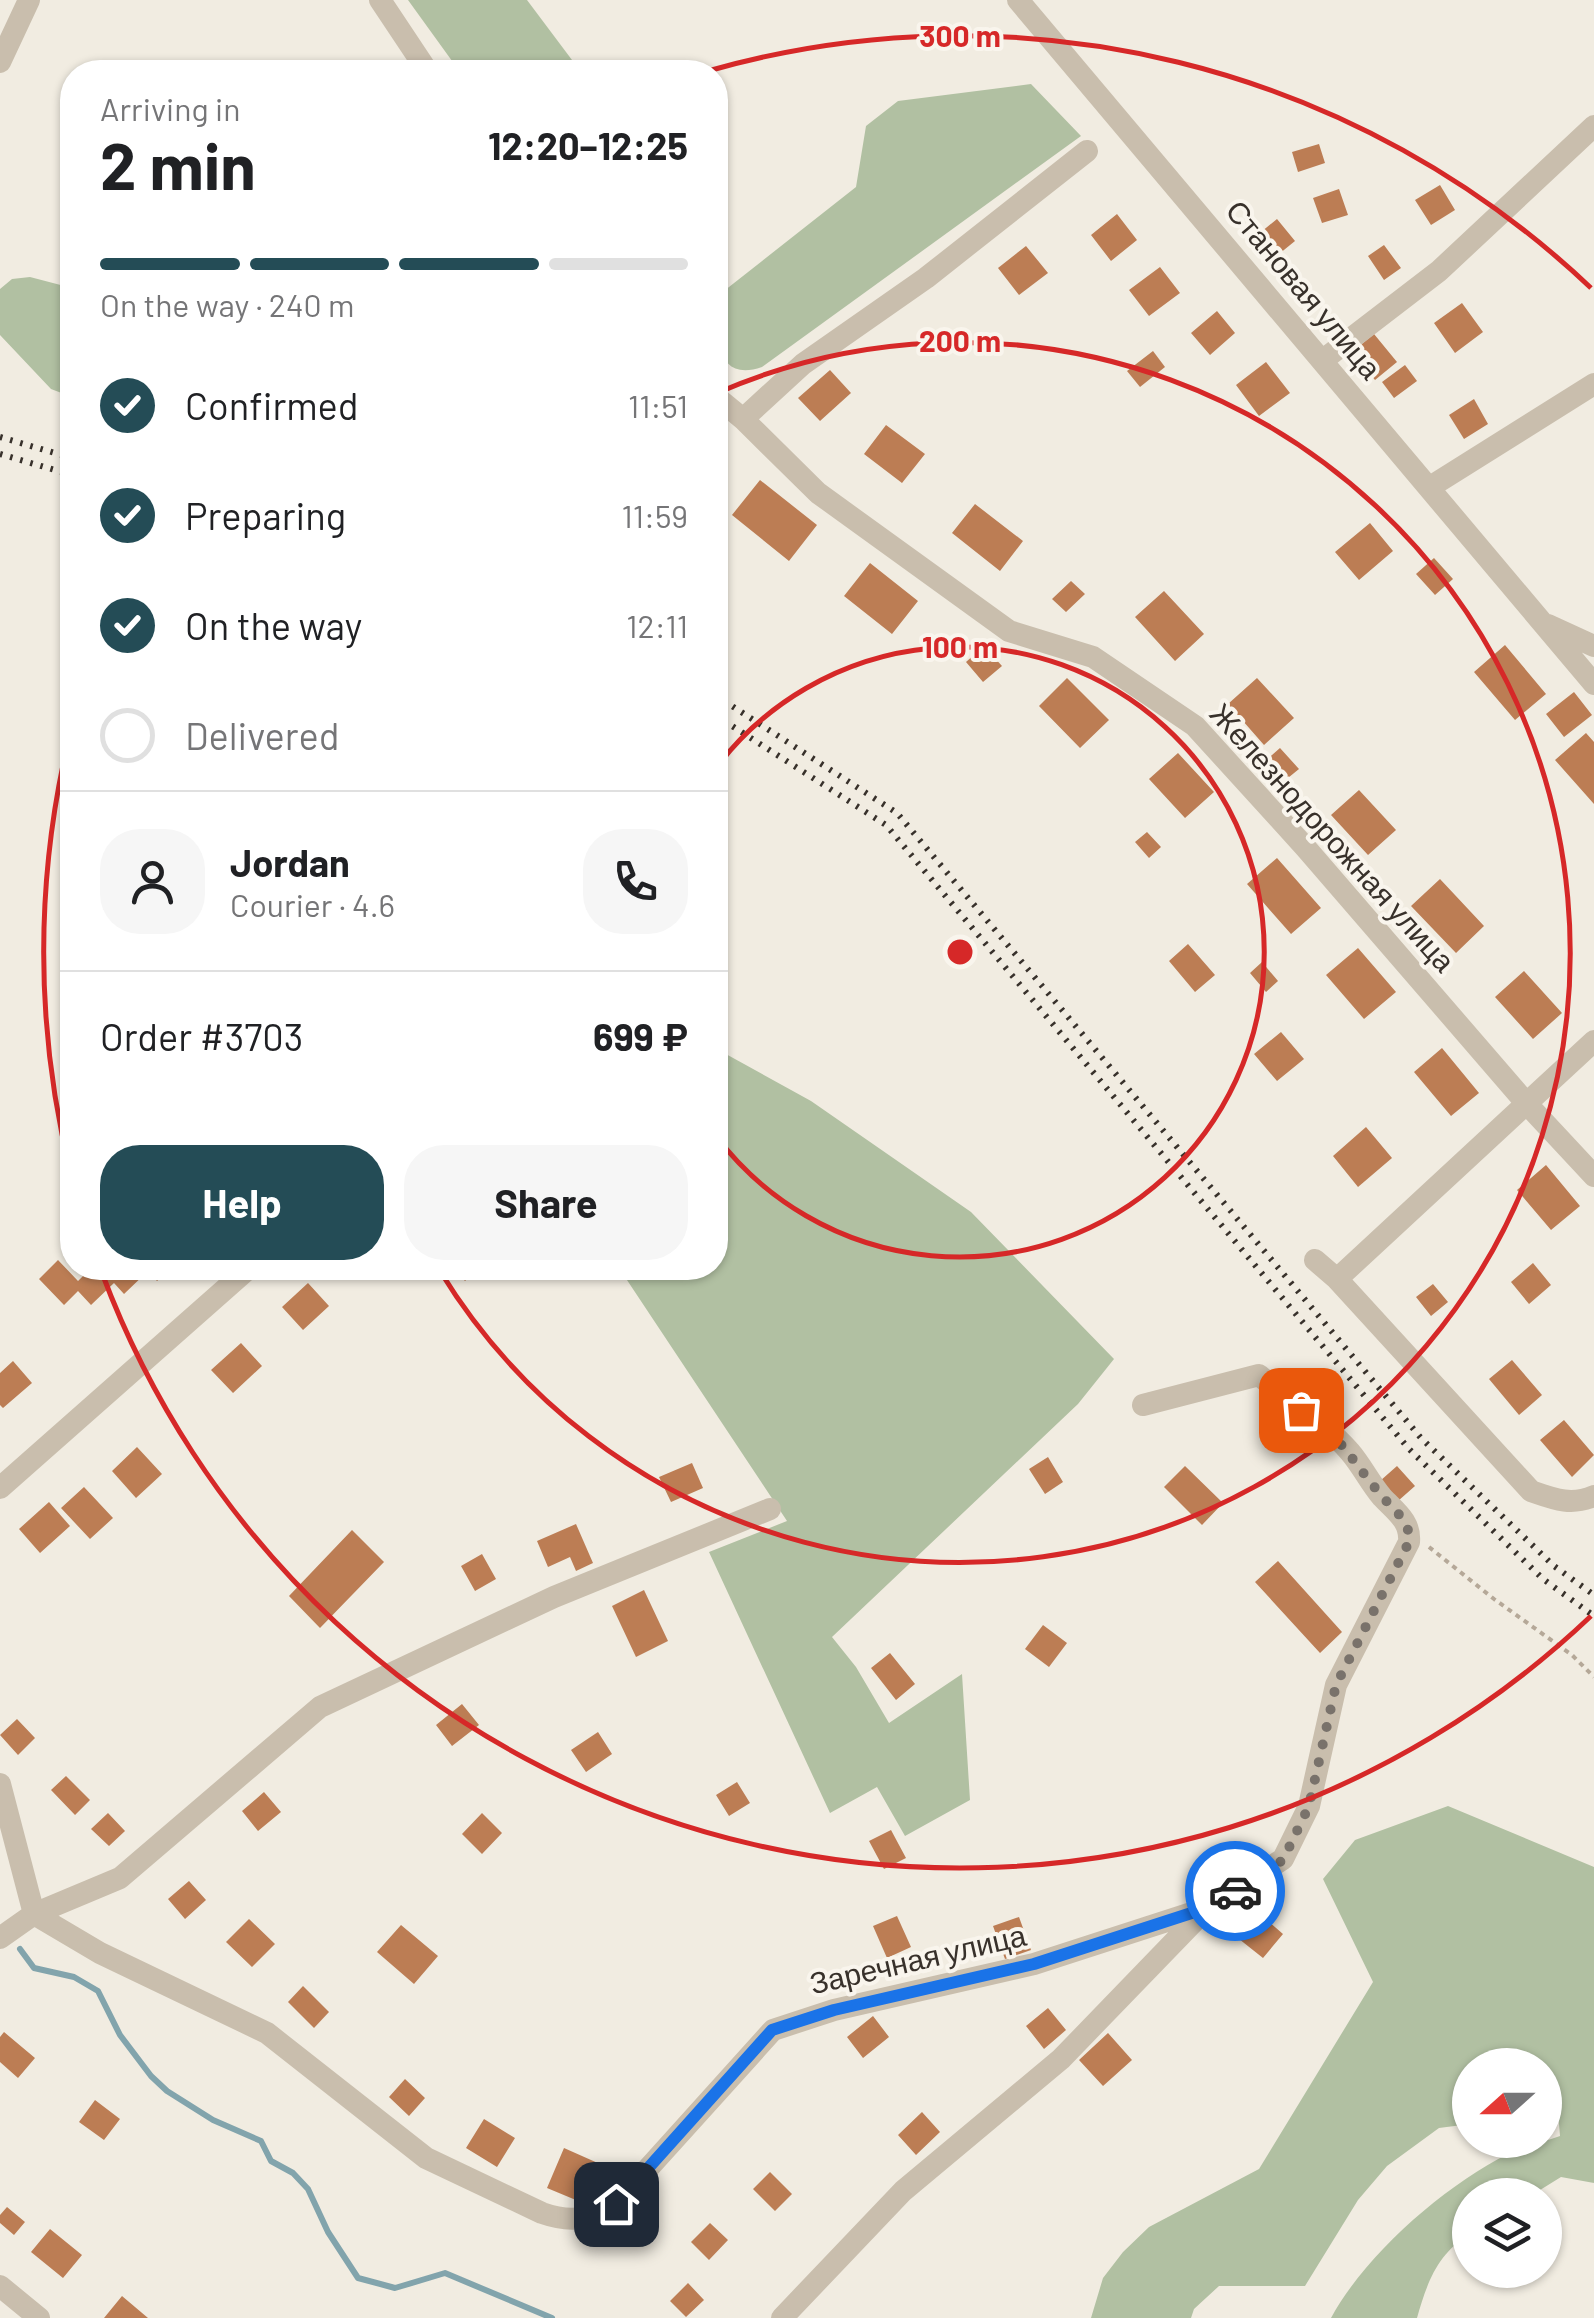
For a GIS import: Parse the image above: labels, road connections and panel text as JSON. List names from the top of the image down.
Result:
{
  "streets": {
    "street": ["Становая улица", "Железнодорожная улица", "Заречная улица"]
  },
  "north": "left",
  "page": {
    "heading": ["2 min", "Arriving in", "12:20–12:25"],
    "panel": [
      "Jordan",
      "Courier · 4.6",
      "Order #3703",
      "699 ₽"
    ],
    "bar": "On the way · 240 m",
    "list": [
      ["Confirmed", "11:51"],
      ["Preparing", "11:59"],
      ["On the way", "12:11"],
      "Delivered"
    ],
    "buttons": ["Help", "Share"]
  },
  "rings": ["300 m", "200 m", "100 m"]
}
